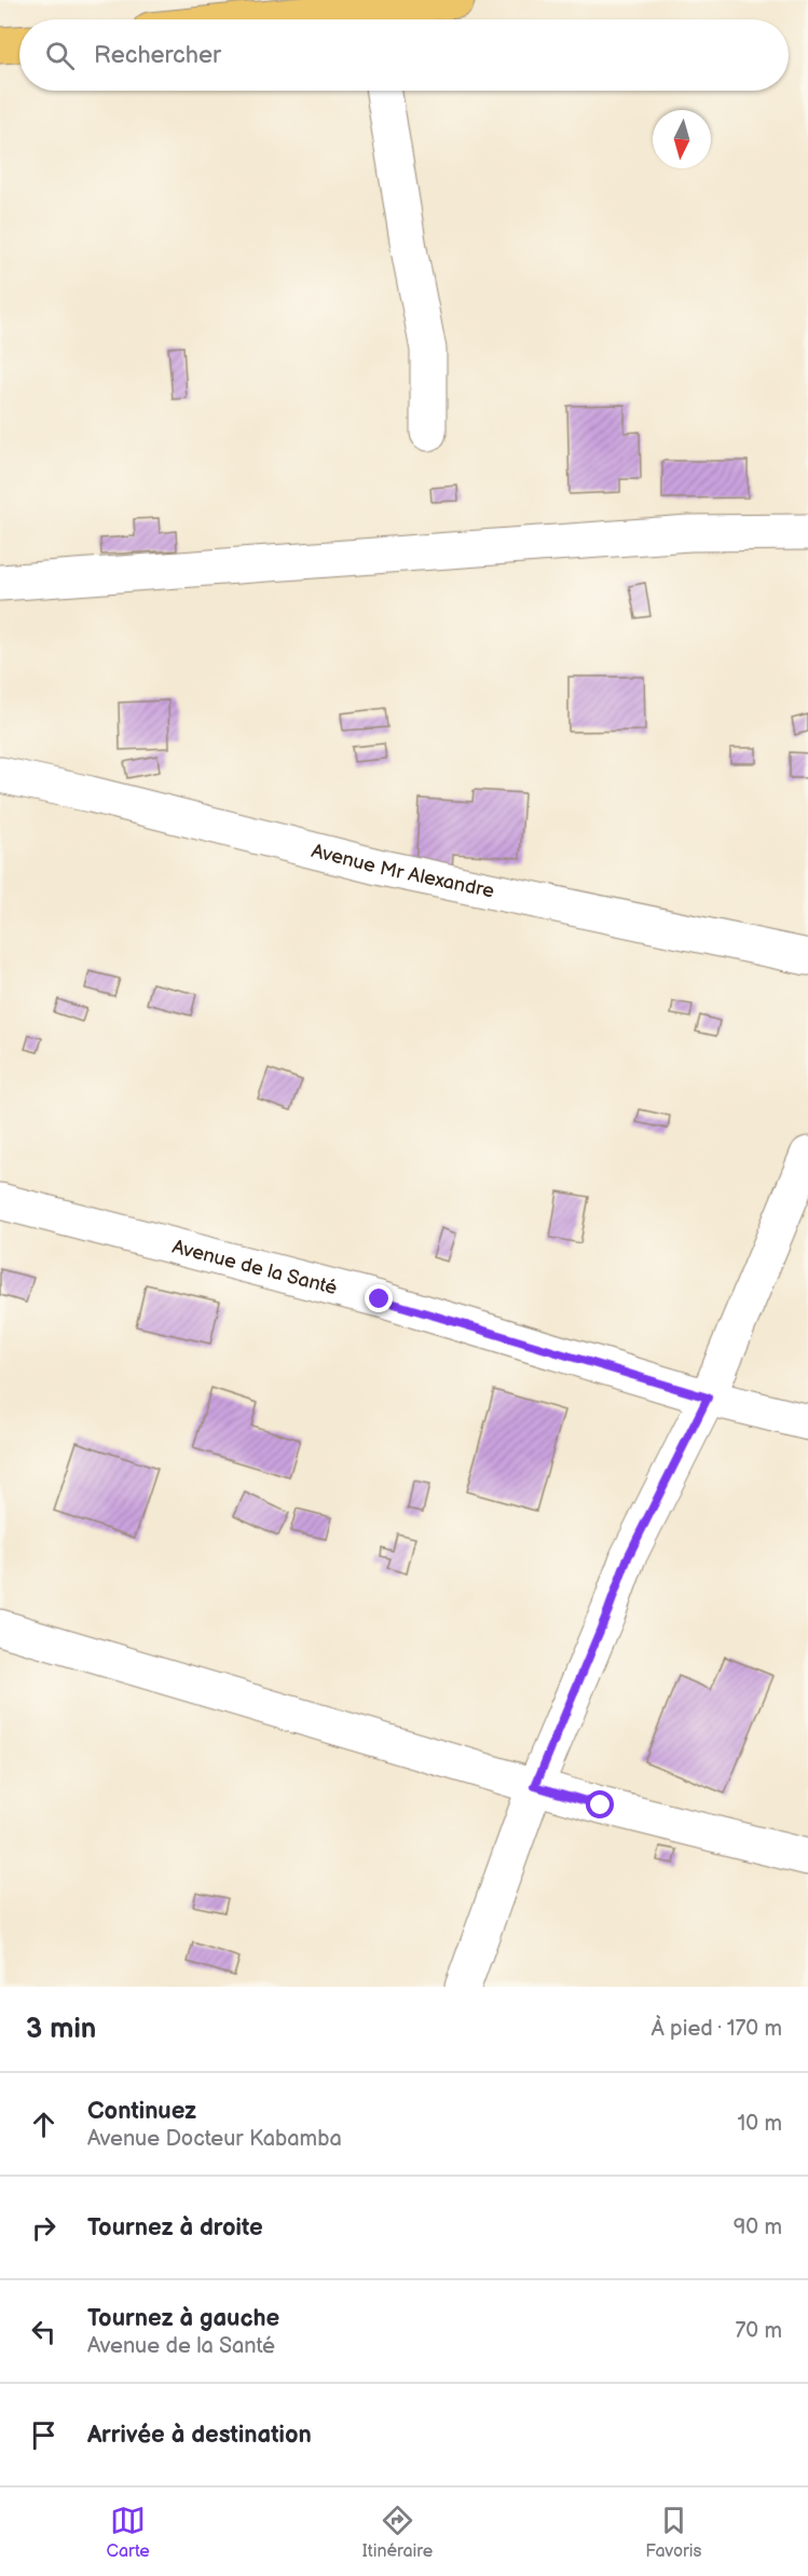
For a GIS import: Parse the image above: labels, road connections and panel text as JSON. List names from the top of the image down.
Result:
{
  "streets": {
    "street": ["Avenue Mr Alexandre", "Avenue de la Santé"]
  },
  "north": "bottom",
  "page": {
    "search": "Rechercher",
    "heading": ["3 min", "À pied · 170 m"],
    "list": [
      ["Continuez", "Avenue Docteur Kabamba", "10 m"],
      ["Tournez à droite", "90 m"],
      ["Tournez à gauche", "Avenue de la Santé", "70 m"],
      "Arrivée à destination"
    ],
    "nav": ["Carte", "Itinéraire", "Favoris"]
  }
}
